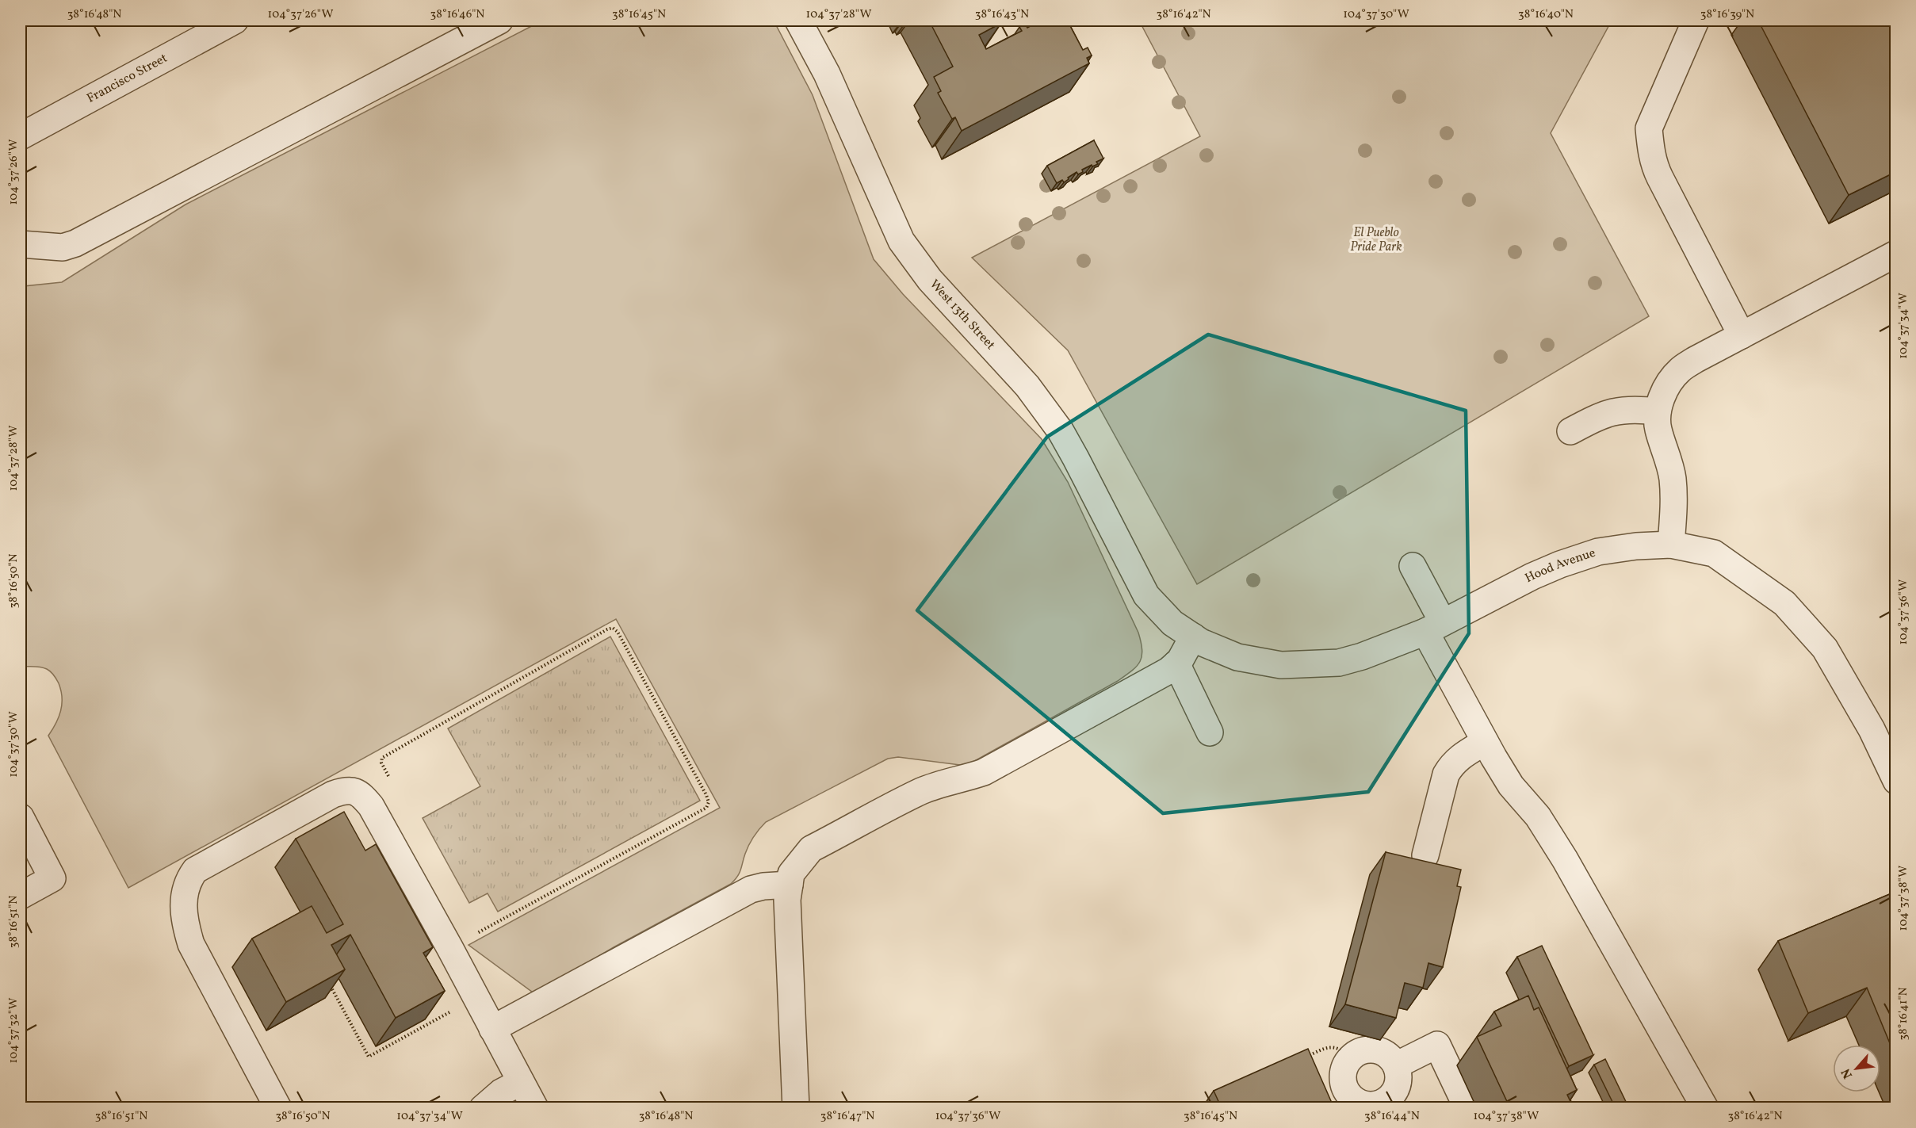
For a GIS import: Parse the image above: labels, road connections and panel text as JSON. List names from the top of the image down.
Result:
{
  "streets": {
    "street": ["Francisco Street", "West 13th Street", "Hood Avenue"]
  },
  "crossings": [
    ["West 13th Street", "Hood Avenue"]
  ],
  "parks": ["El Pueblo Pride Park"],
  "north": "bottom left",
  "coordinates": [
    "38°16'48\"N",
    "104°37'26\"W",
    "38°16'46\"N",
    "38°16'45\"N",
    "104°37'28\"W",
    "38°16'43\"N",
    "38°16'42\"N",
    "104°37'30\"W",
    "38°16'40\"N",
    "38°16'39\"N",
    "104°37'34\"W",
    "38°16'50\"N",
    "104°37'36\"W",
    "104°37'38\"W",
    "38°16'51\"N",
    "38°16'41\"N",
    "104°37'32\"W",
    "38°16'47\"N",
    "38°16'44\"N"
  ]
}
